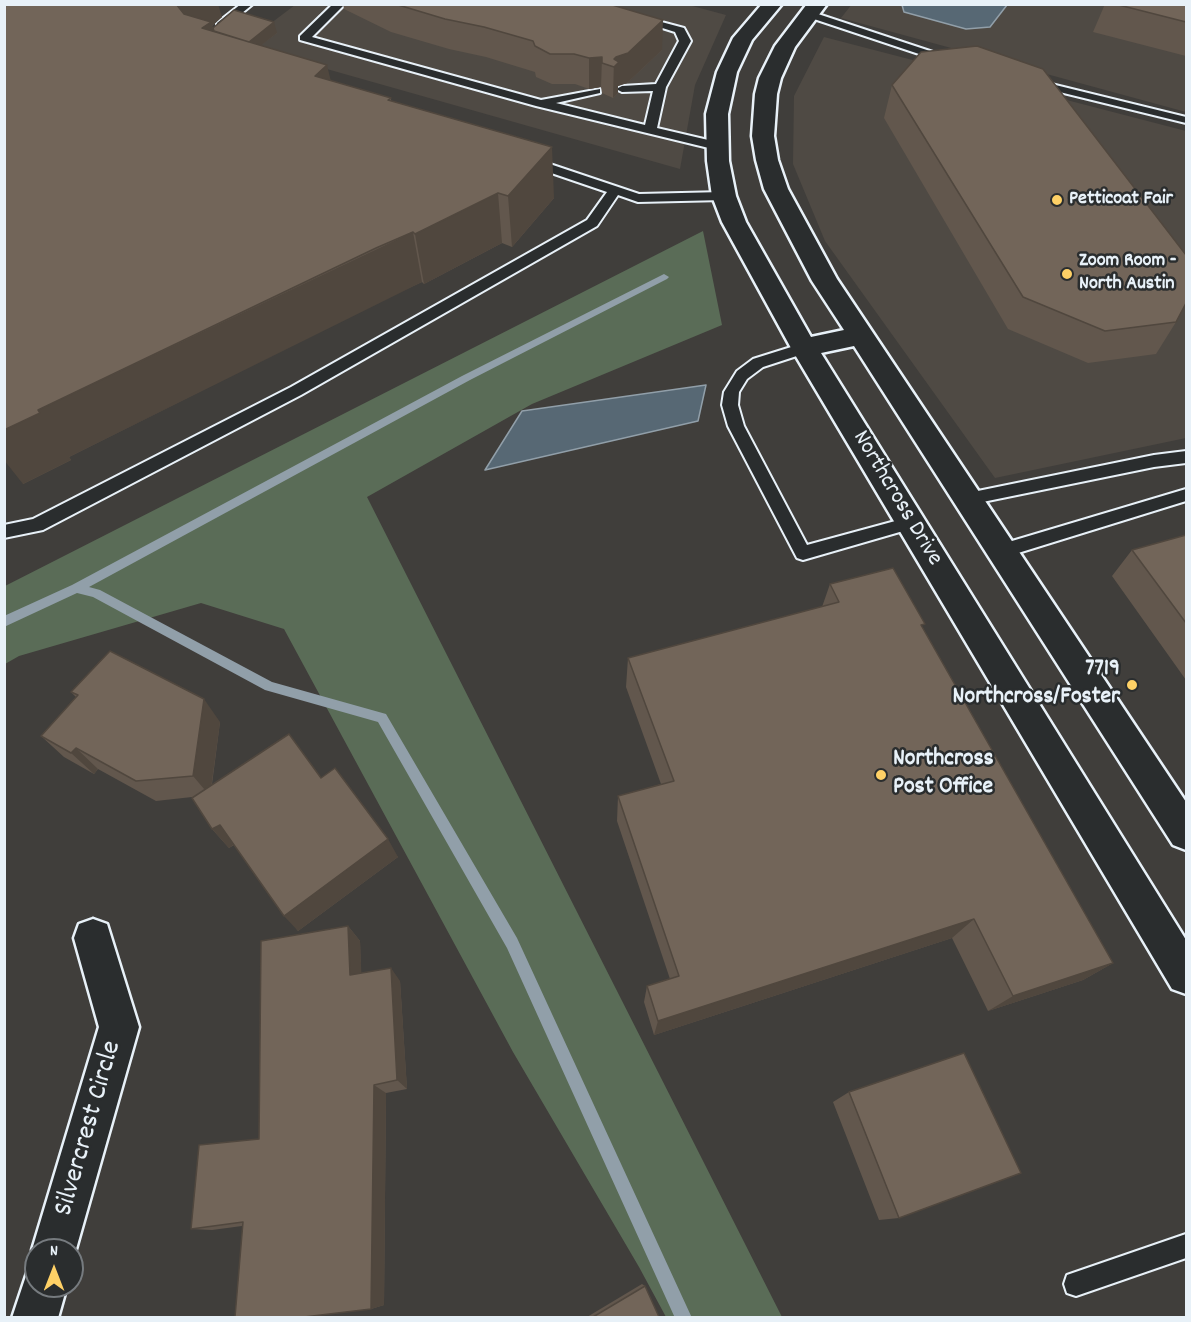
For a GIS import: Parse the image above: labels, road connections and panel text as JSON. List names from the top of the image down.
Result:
{
  "streets": {
    "street": ["Northcross Drive", "Silvercrest Circle"]
  },
  "places": [
    "Petticoat Fair",
    "Zoom Room - North Austin",
    "7719 Northcross/Foster",
    "Northcross Post Office"
  ],
  "north": "top"
}
